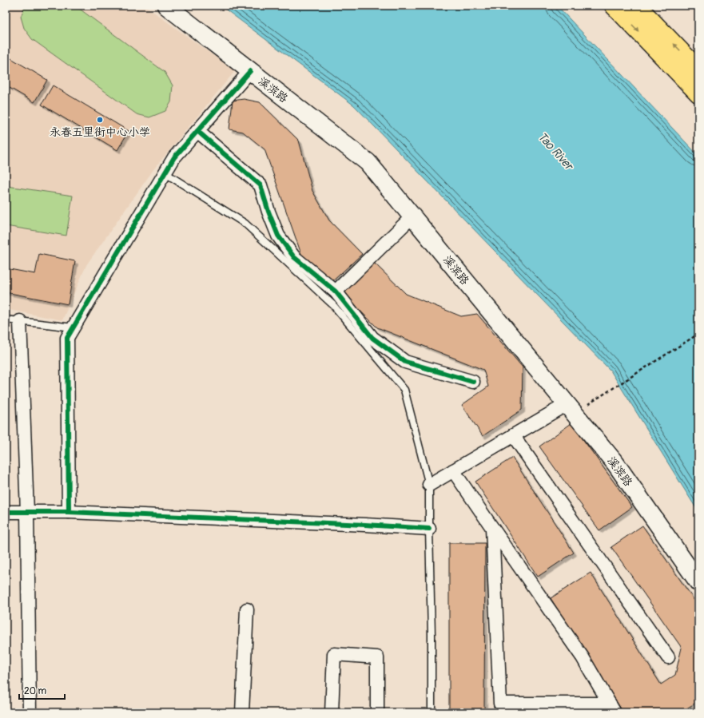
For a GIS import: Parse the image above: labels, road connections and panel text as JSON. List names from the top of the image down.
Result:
{
  "streets": {
    "main road": ["溪滨路"]
  },
  "water": ["Tao River"],
  "places": ["永春五里街中心小学"],
  "scale_bar": "20 m"
}
